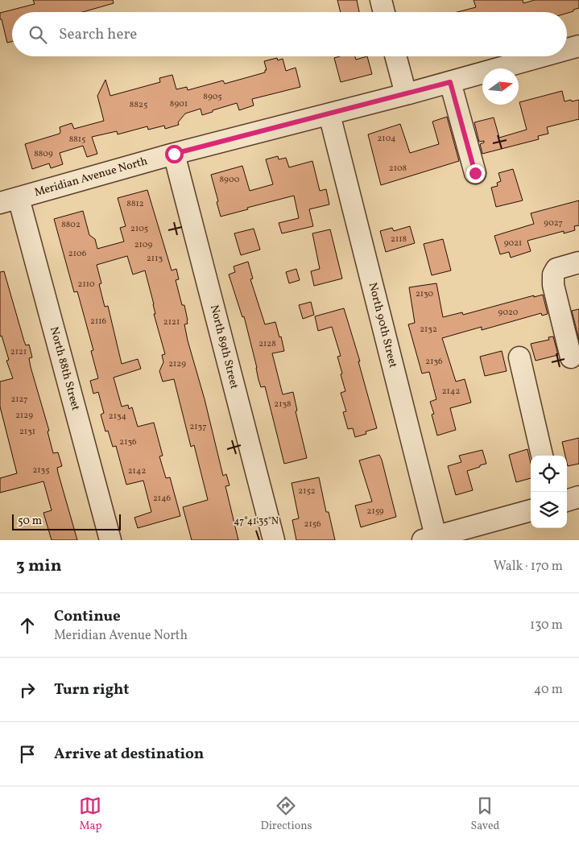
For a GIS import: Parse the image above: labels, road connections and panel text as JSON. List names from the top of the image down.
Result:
{
  "streets": {
    "street": [
      "Meridian Avenue North",
      "North 90th Street",
      "North 89th Street",
      "North 88th Street"
    ]
  },
  "crossings": [
    ["Meridian Avenue North", "North 90th Street"],
    ["Meridian Avenue North", "North 89th Street"],
    ["Meridian Avenue North", "North 88th Street"]
  ],
  "house_numbers": [
    "8905",
    "8901",
    "8825",
    "2104",
    "8815",
    "8809",
    "2108",
    "8900",
    "8812",
    "9027",
    "8802",
    "2105",
    "2118",
    "9021",
    "2109",
    "2106",
    "2113",
    "2110",
    "2130",
    "9020",
    "2116",
    "2121",
    "2132",
    "2128",
    "2121",
    "2136",
    "2129",
    "2142",
    "2127",
    "2138",
    "2129",
    "2134",
    "2137",
    "2131",
    "2136",
    "2135",
    "2142",
    "2152",
    "2146",
    "2159",
    "2156"
  ],
  "scale_bar": "50 m",
  "north": "right",
  "page": {
    "search": "Search here",
    "scale": "50 m",
    "heading": ["3 min", "Walk · 170 m"],
    "list": [
      ["Continue", "Meridian Avenue North", "130 m"],
      ["Turn right", "40 m"],
      "Arrive at destination"
    ],
    "nav": ["Map", "Directions", "Saved"]
  },
  "coordinates": ["47°41'35\"N"]
}
